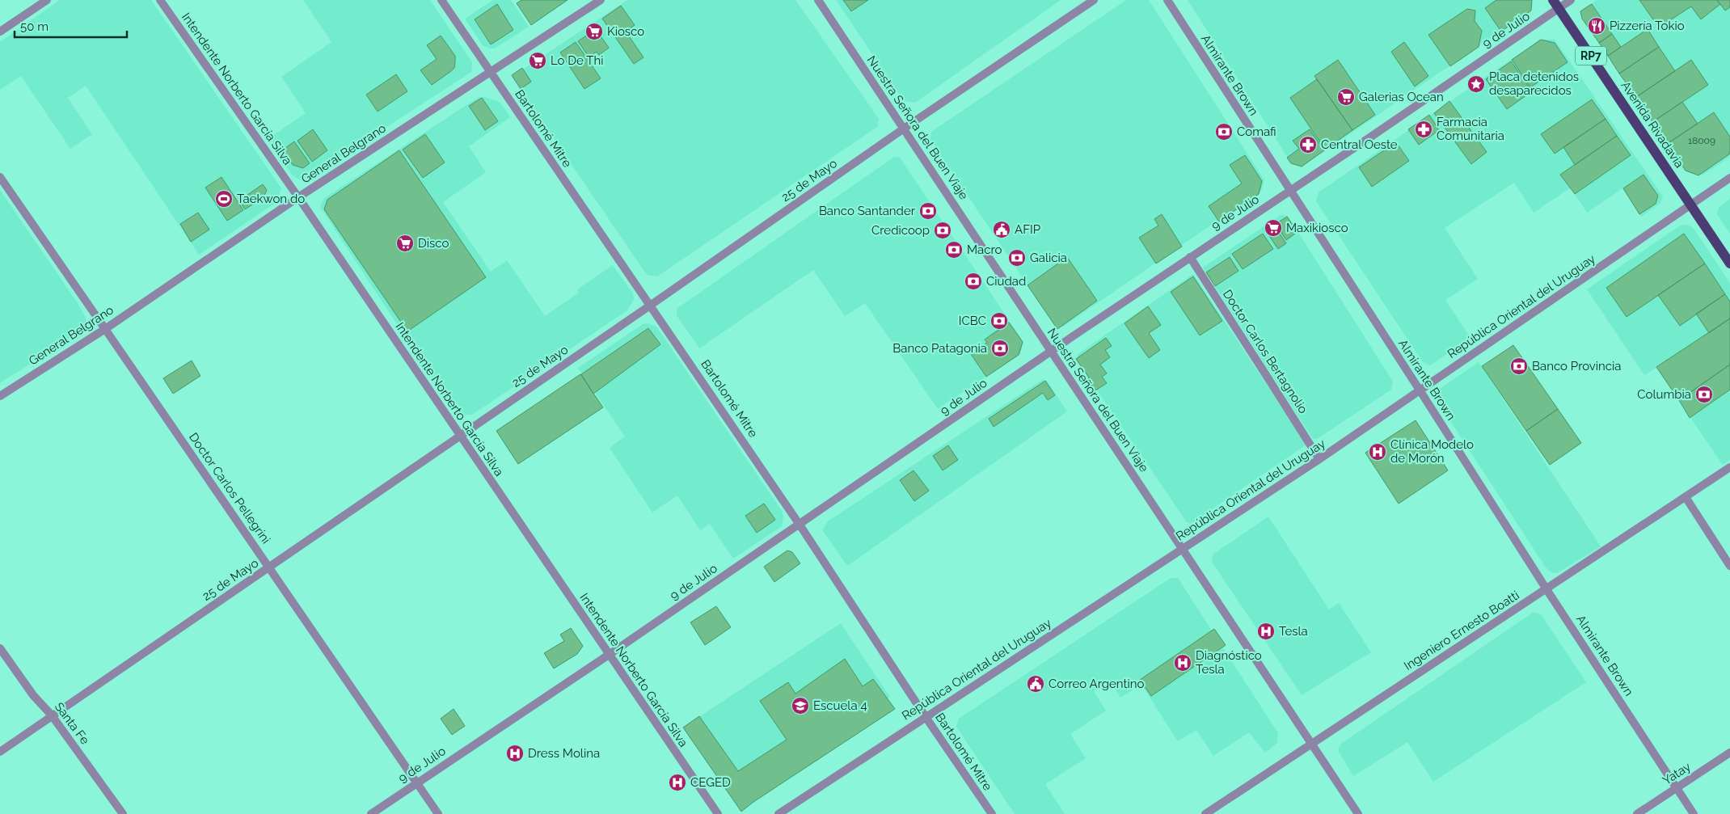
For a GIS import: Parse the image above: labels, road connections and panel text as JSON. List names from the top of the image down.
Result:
{
  "streets": {
    "main road": ["RP7", "Avenida Rivadavia"],
    "street": [
      "9 de Julio",
      "Almirante Brown",
      "Intendente Norberto García Silva",
      "Nuestra Señora del Buen Viaje",
      "Bartolomé Mitre",
      "General Belgrano",
      "25 de Mayo",
      "República Oriental del Uruguay",
      "Doctor Carlos Bertagnolio",
      "Doctor Carlos Pellegrini",
      "Ingeniero Ernesto Boatti",
      "Santa Fe",
      "Yatay"
    ]
  },
  "crossings": [
    ["9 de Julio", "Almirante Brown"],
    ["9 de Julio", "Intendente Norberto García Silva"],
    ["9 de Julio", "Avenida Rivadavia"],
    ["9 de Julio", "Nuestra Señora del Buen Viaje"],
    ["9 de Julio", "Bartolomé Mitre"],
    ["9 de Julio", "Doctor Carlos Bertagnolio"],
    ["9 de Julio", "Doctor Carlos Pellegrini"],
    ["Almirante Brown", "República Oriental del Uruguay"],
    ["Almirante Brown", "Ingeniero Ernesto Boatti"],
    ["Almirante Brown", "Yatay"],
    ["Intendente Norberto García Silva", "General Belgrano"],
    ["Intendente Norberto García Silva", "25 de Mayo"],
    ["Avenida Rivadavia", "República Oriental del Uruguay"],
    ["Nuestra Señora del Buen Viaje", "25 de Mayo"],
    ["Nuestra Señora del Buen Viaje", "República Oriental del Uruguay"],
    ["Nuestra Señora del Buen Viaje", "Ingeniero Ernesto Boatti"],
    ["Bartolomé Mitre", "General Belgrano"],
    ["Bartolomé Mitre", "25 de Mayo"],
    ["Bartolomé Mitre", "República Oriental del Uruguay"],
    ["General Belgrano", "Doctor Carlos Pellegrini"],
    ["25 de Mayo", "Doctor Carlos Pellegrini"],
    ["25 de Mayo", "Santa Fe"],
    ["República Oriental del Uruguay", "Doctor Carlos Bertagnolio"]
  ],
  "places": {
    "restaurant": ["Pizzería Tokio"],
    "supermarket": [
      "Kiosco",
      "Lo De Thi",
      "Galerias Ocean",
      "Maxikiosco",
      "Disco"
    ],
    "place": ["Placa detenidos desaparecidos"],
    "pharmacy": ["Farmacia Comunitaria", "Central Oeste"],
    "bank": [
      "Comafi",
      "Banco Santander",
      "Credicoop",
      "Macro",
      "Galicia",
      "Ciudad",
      "ICBC",
      "Banco Patagonia",
      "Banco Provincia",
      "Columbia"
    ],
    "sports": ["Taekwon do"],
    "public building": ["AFIP", "Correo Argentino"],
    "hospital": [
      "Clínica Modelo de Morón",
      "Tesla",
      "Diagnóstico Tesla",
      "Dress Molina",
      "CEGED"
    ],
    "school or university": ["Escuela 4"]
  },
  "house_numbers": ["18009"],
  "scale_bar": "50 m"
}
